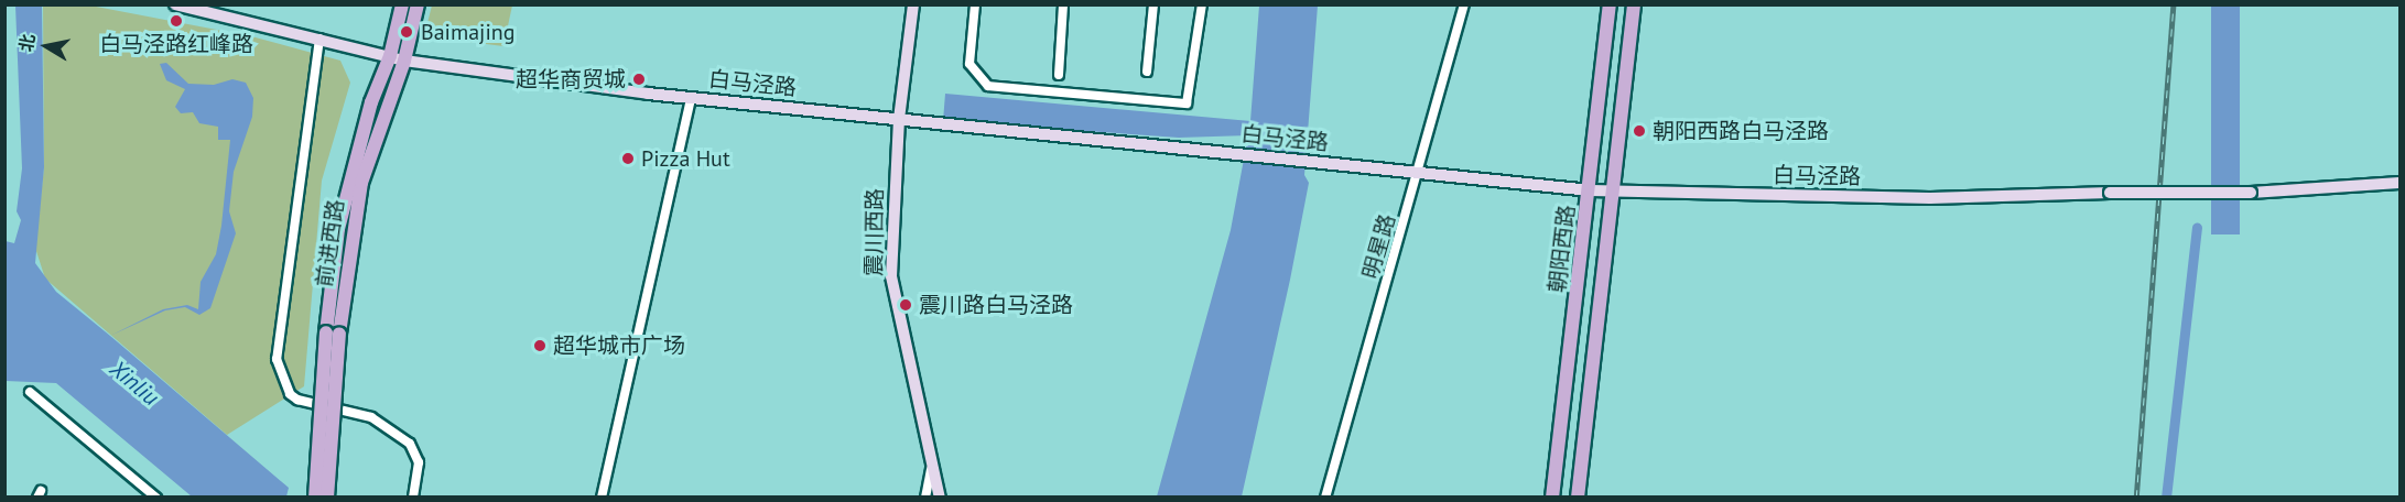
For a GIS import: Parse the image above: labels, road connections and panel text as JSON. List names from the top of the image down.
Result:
{
  "streets": {
    "main road": [
      "白马泾路",
      "震川西路",
      "前进西路",
      "朝阳西路"
    ],
    "street": ["明星路"]
  },
  "crossings": [
    ["白马泾路", "震川西路"],
    ["白马泾路", "前进西路"],
    ["白马泾路", "明星路"],
    ["白马泾路", "朝阳西路"]
  ],
  "water": ["Xinliu"],
  "places": [
    "白马泾路红峰路",
    "Baimajing",
    "超华商贸城",
    "朝阳西路白马泾路",
    "Pizza Hut",
    "震川路白马泾路",
    "超华城市广场"
  ],
  "north": "left"
}
